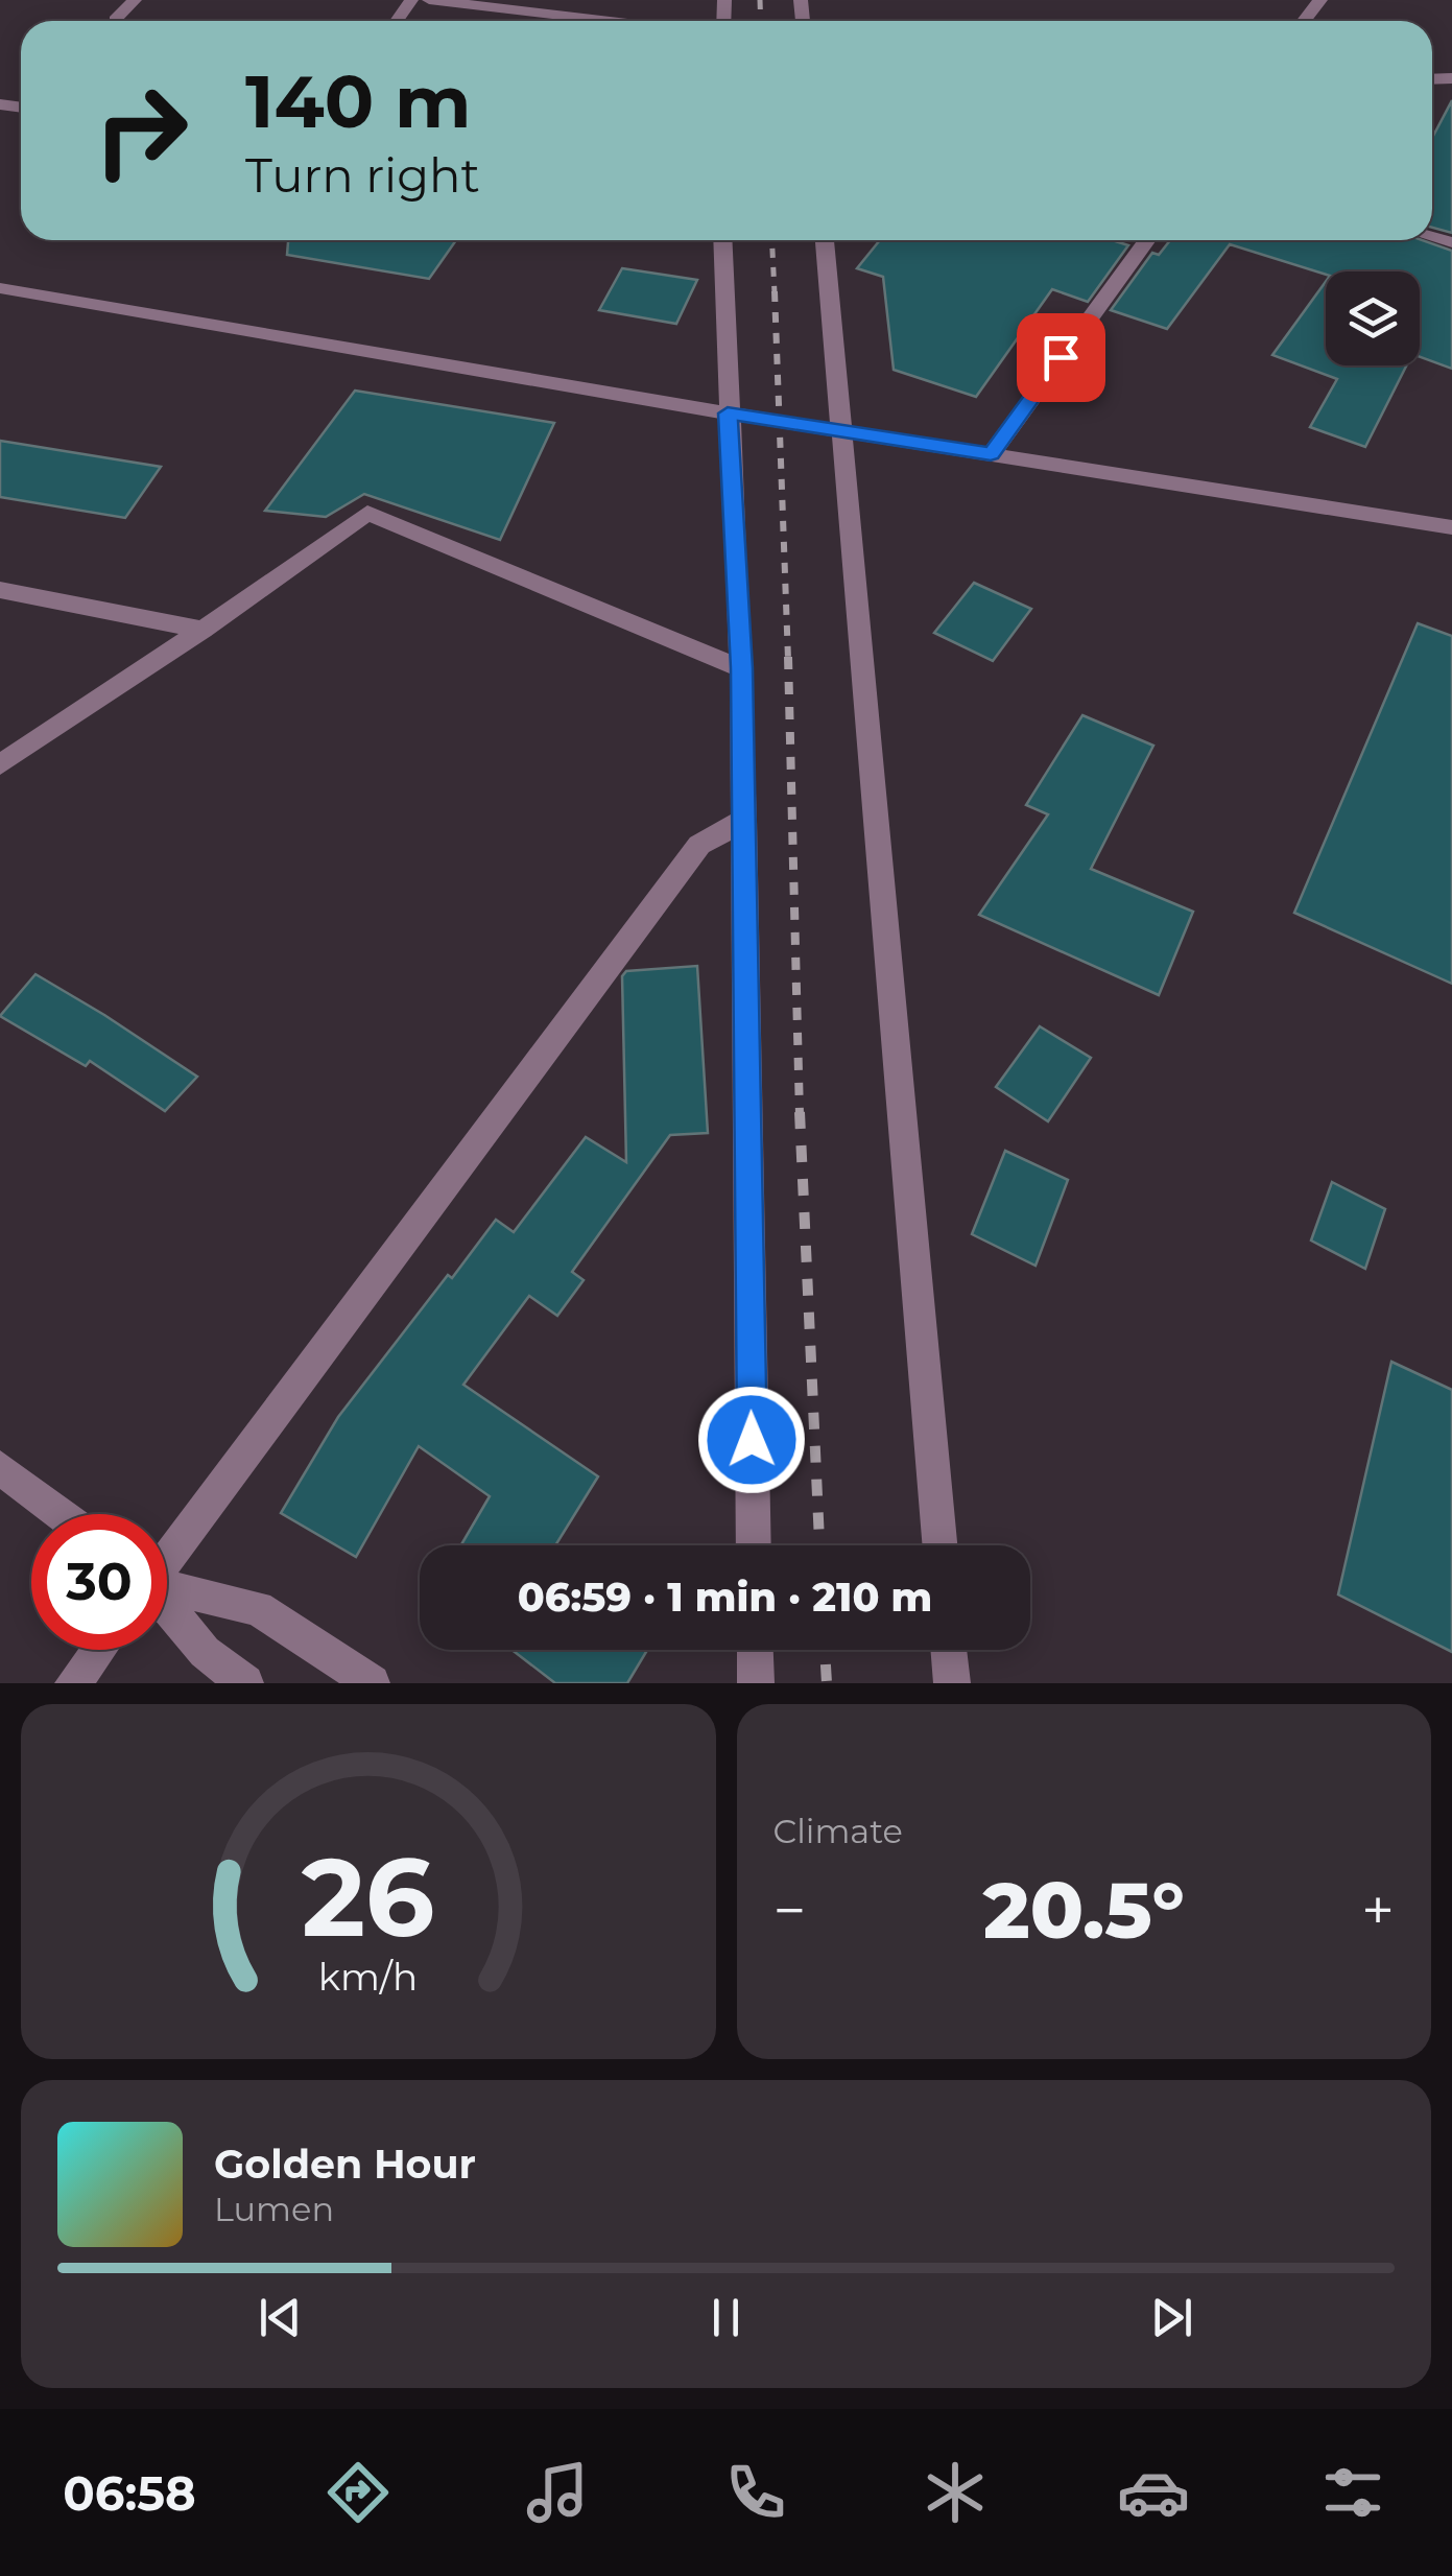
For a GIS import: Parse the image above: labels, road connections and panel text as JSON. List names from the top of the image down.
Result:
{
  "page": {
    "turn": ["140 m", "Turn right"],
    "limit": "30",
    "trip": "06:59 · 1 min · 210 m",
    "tile": "Climate",
    "heat": ["−", "20.5°", "+"],
    "song": ["Golden Hour", "Lumen"],
    "tabs": "06:58",
    "gauge": ["26", "km/h"]
  }
}
